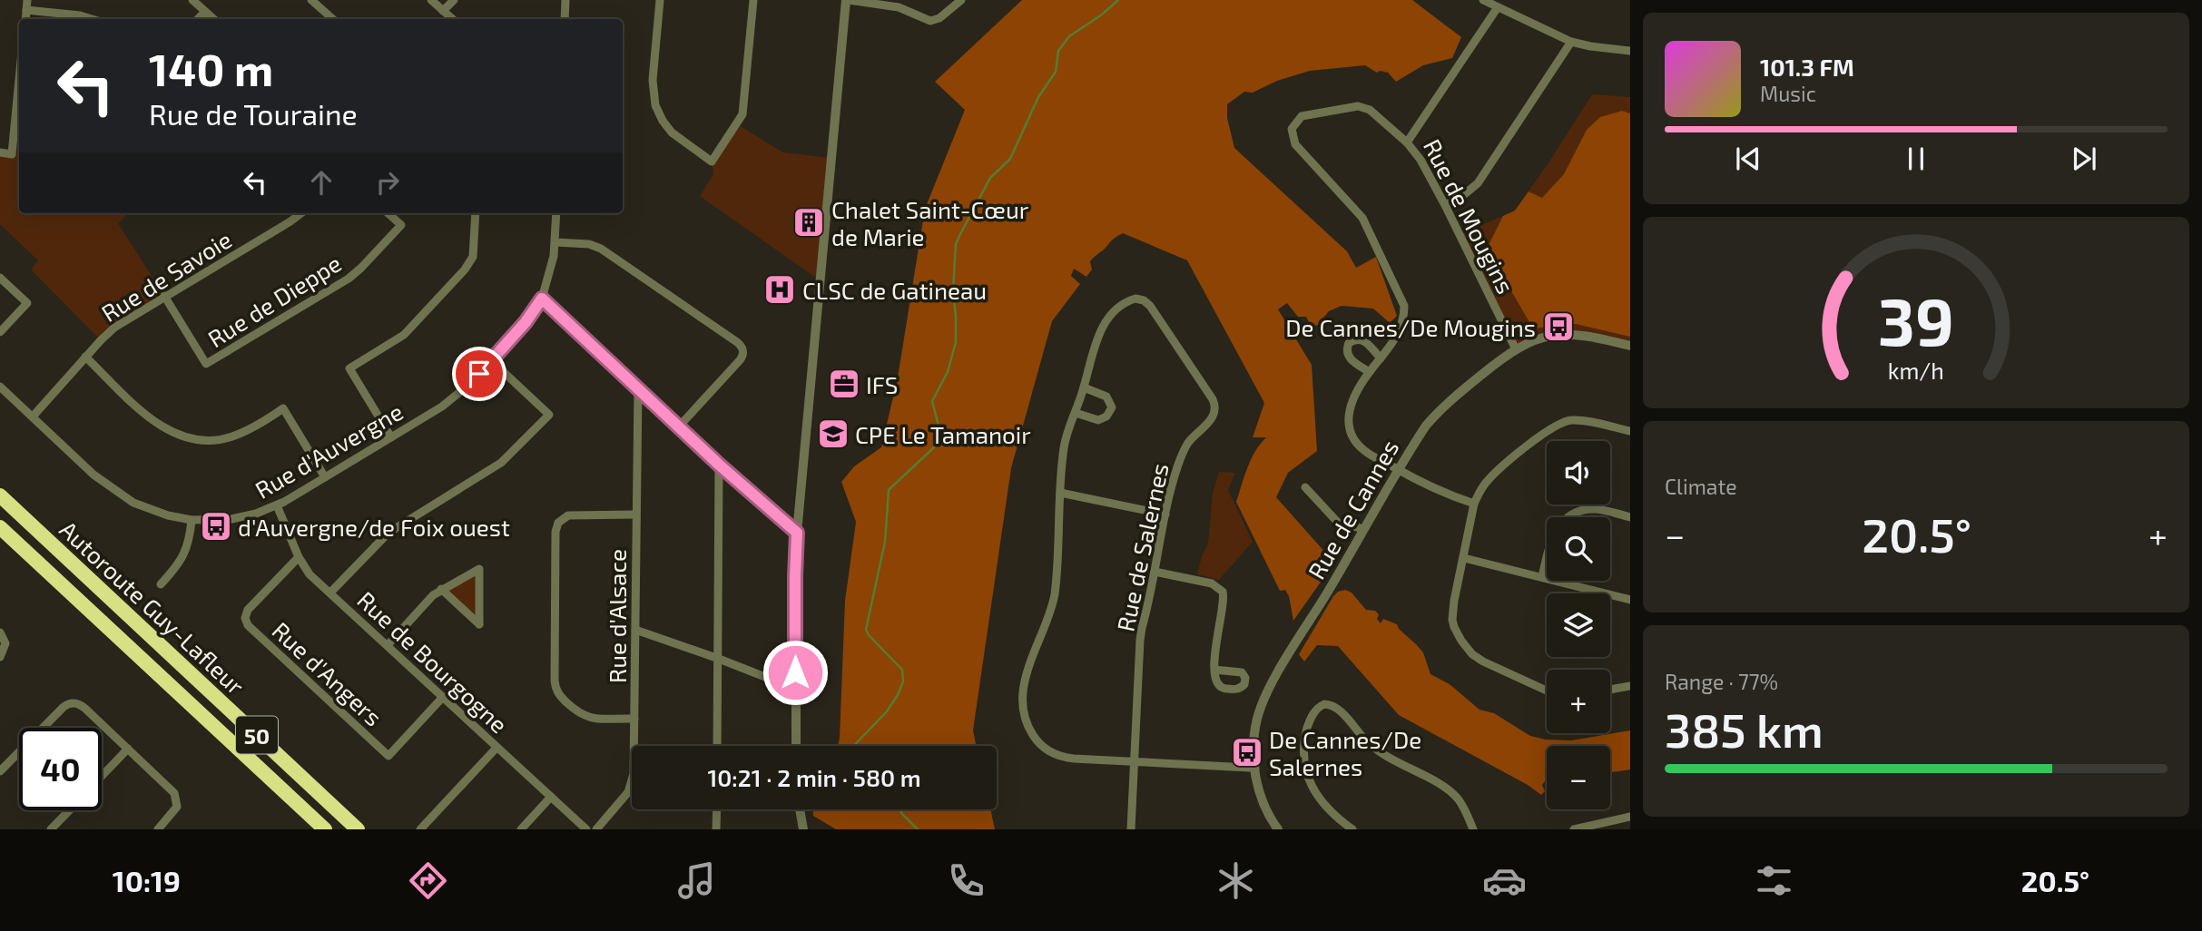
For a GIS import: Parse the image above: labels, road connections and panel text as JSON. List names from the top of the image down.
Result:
{
  "streets": {
    "highway": ["Autoroute Guy-Lafleur", "50"],
    "street": [
      "Rue de Mougins",
      "Rue de Savoie",
      "Rue de Dieppe",
      "Rue d'Auvergne",
      "Rue de Cannes",
      "Rue de Salernes",
      "Rue d'Alsace",
      "Rue de Bourgogne",
      "Rue d'Angers"
    ]
  },
  "crossings": [
    ["Rue de Mougins", "Rue de Cannes"],
    ["Rue de Savoie", "Rue de Dieppe"],
    ["Rue de Savoie", "Rue d'Auvergne"],
    ["Rue d'Auvergne", "Rue de Bourgogne"],
    ["Rue de Cannes", "Rue de Salernes"],
    ["Rue de Bourgogne", "Rue d'Angers"]
  ],
  "places": {
    "building": ["Chalet Saint-Cœur de Marie"],
    "hospital": ["CLSC de Gatineau"],
    "bus stop": ["De Cannes/De Mougins", "d'Auvergne/de Foix ouest", "De Cannes/De Salernes"],
    "office": ["IFS"],
    "school or university": ["CPE Le Tamanoir"]
  },
  "page": {
    "turn": ["140 m", "Rue de Touraine"],
    "song": ["101.3 FM", "Music"],
    "tile": [
      "Climate",
      ["Range · 77%", "385 km"]
    ],
    "map_buttons": ["+", "−"],
    "heat": ["−", "20.5°", "+"],
    "limit": "40",
    "trip": "10:21 · 2 min · 580 m",
    "tabs": ["10:19", "20.5°"],
    "gauge": ["39", "km/h"]
  }
}
